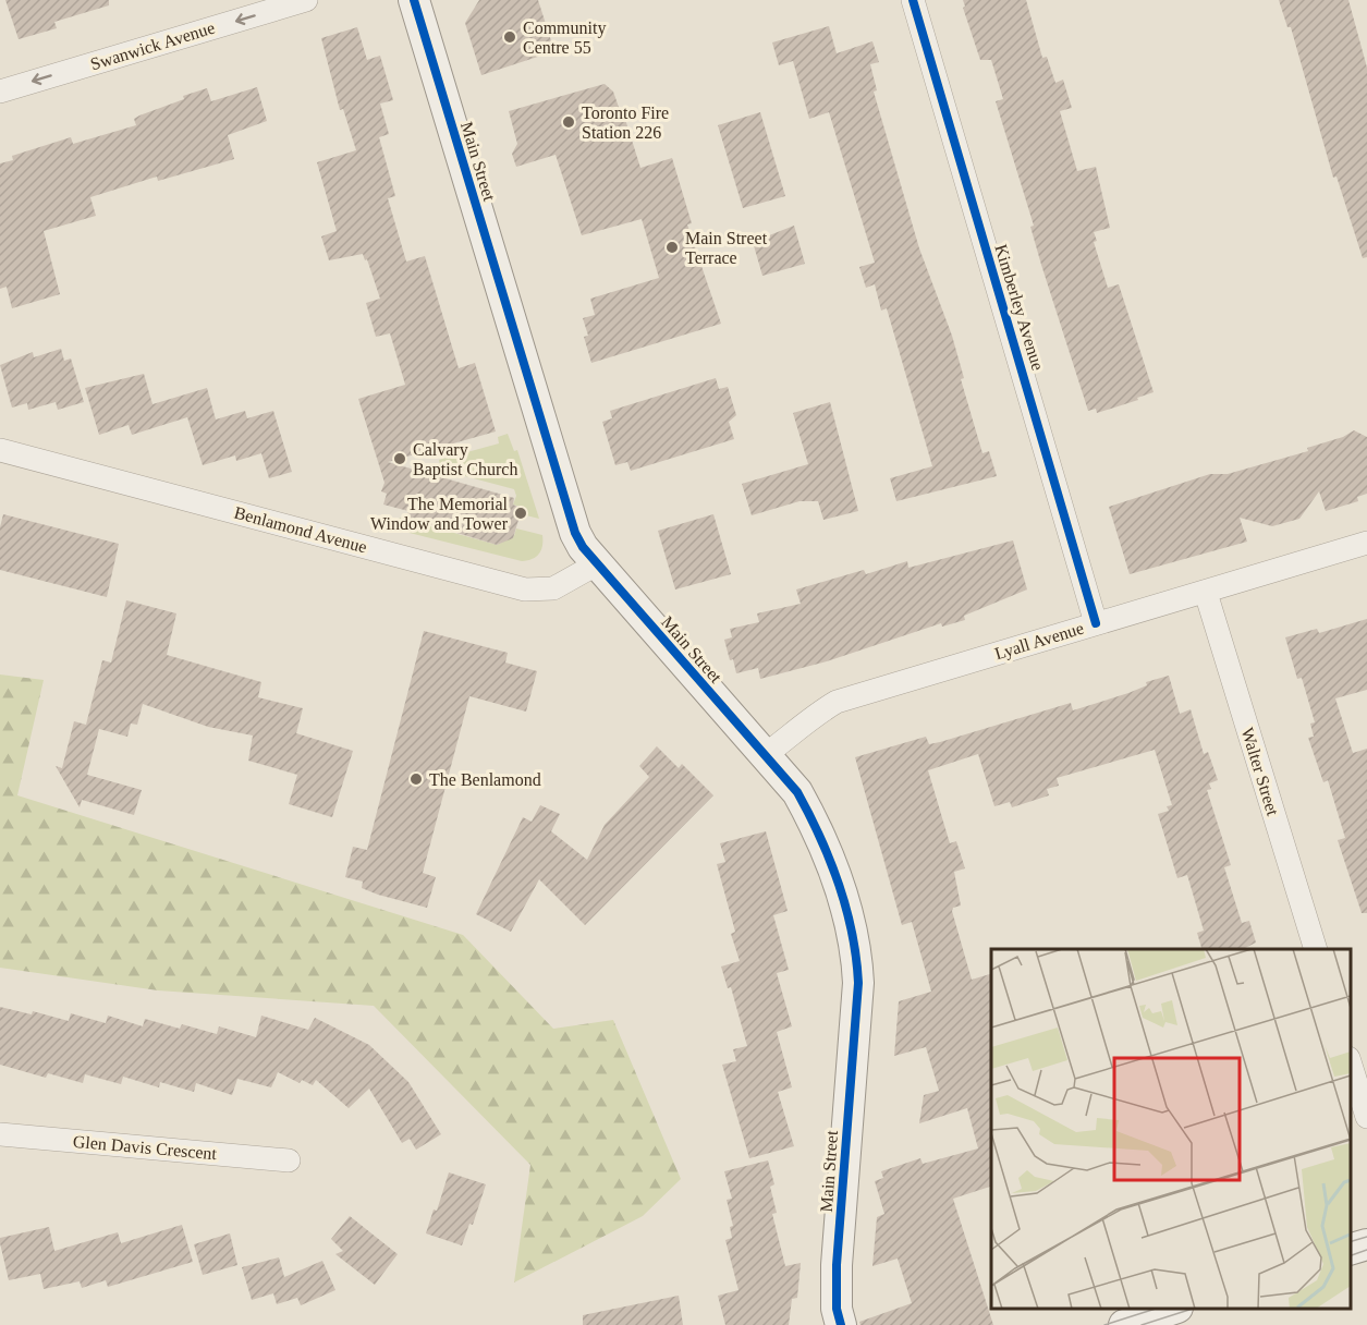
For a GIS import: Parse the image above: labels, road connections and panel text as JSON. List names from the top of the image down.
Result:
{
  "streets": {
    "street": [
      "Swanwick Avenue",
      "Main Street",
      "Kimberley Avenue",
      "Benlamond Avenue",
      "Lyall Avenue",
      "Walter Street",
      "Glen Davis Crescent"
    ]
  },
  "crossings": [
    ["Main Street", "Benlamond Avenue"],
    ["Main Street", "Lyall Avenue"],
    ["Kimberley Avenue", "Lyall Avenue"],
    ["Lyall Avenue", "Walter Street"]
  ],
  "one_way": ["Swanwick Avenue"],
  "places": [
    "Community Centre 55",
    "Toronto Fire Station 226",
    "Main Street Terrace",
    "Calvary Baptist Church",
    "The Memorial Window and Tower",
    "The Benlamond"
  ]
}
